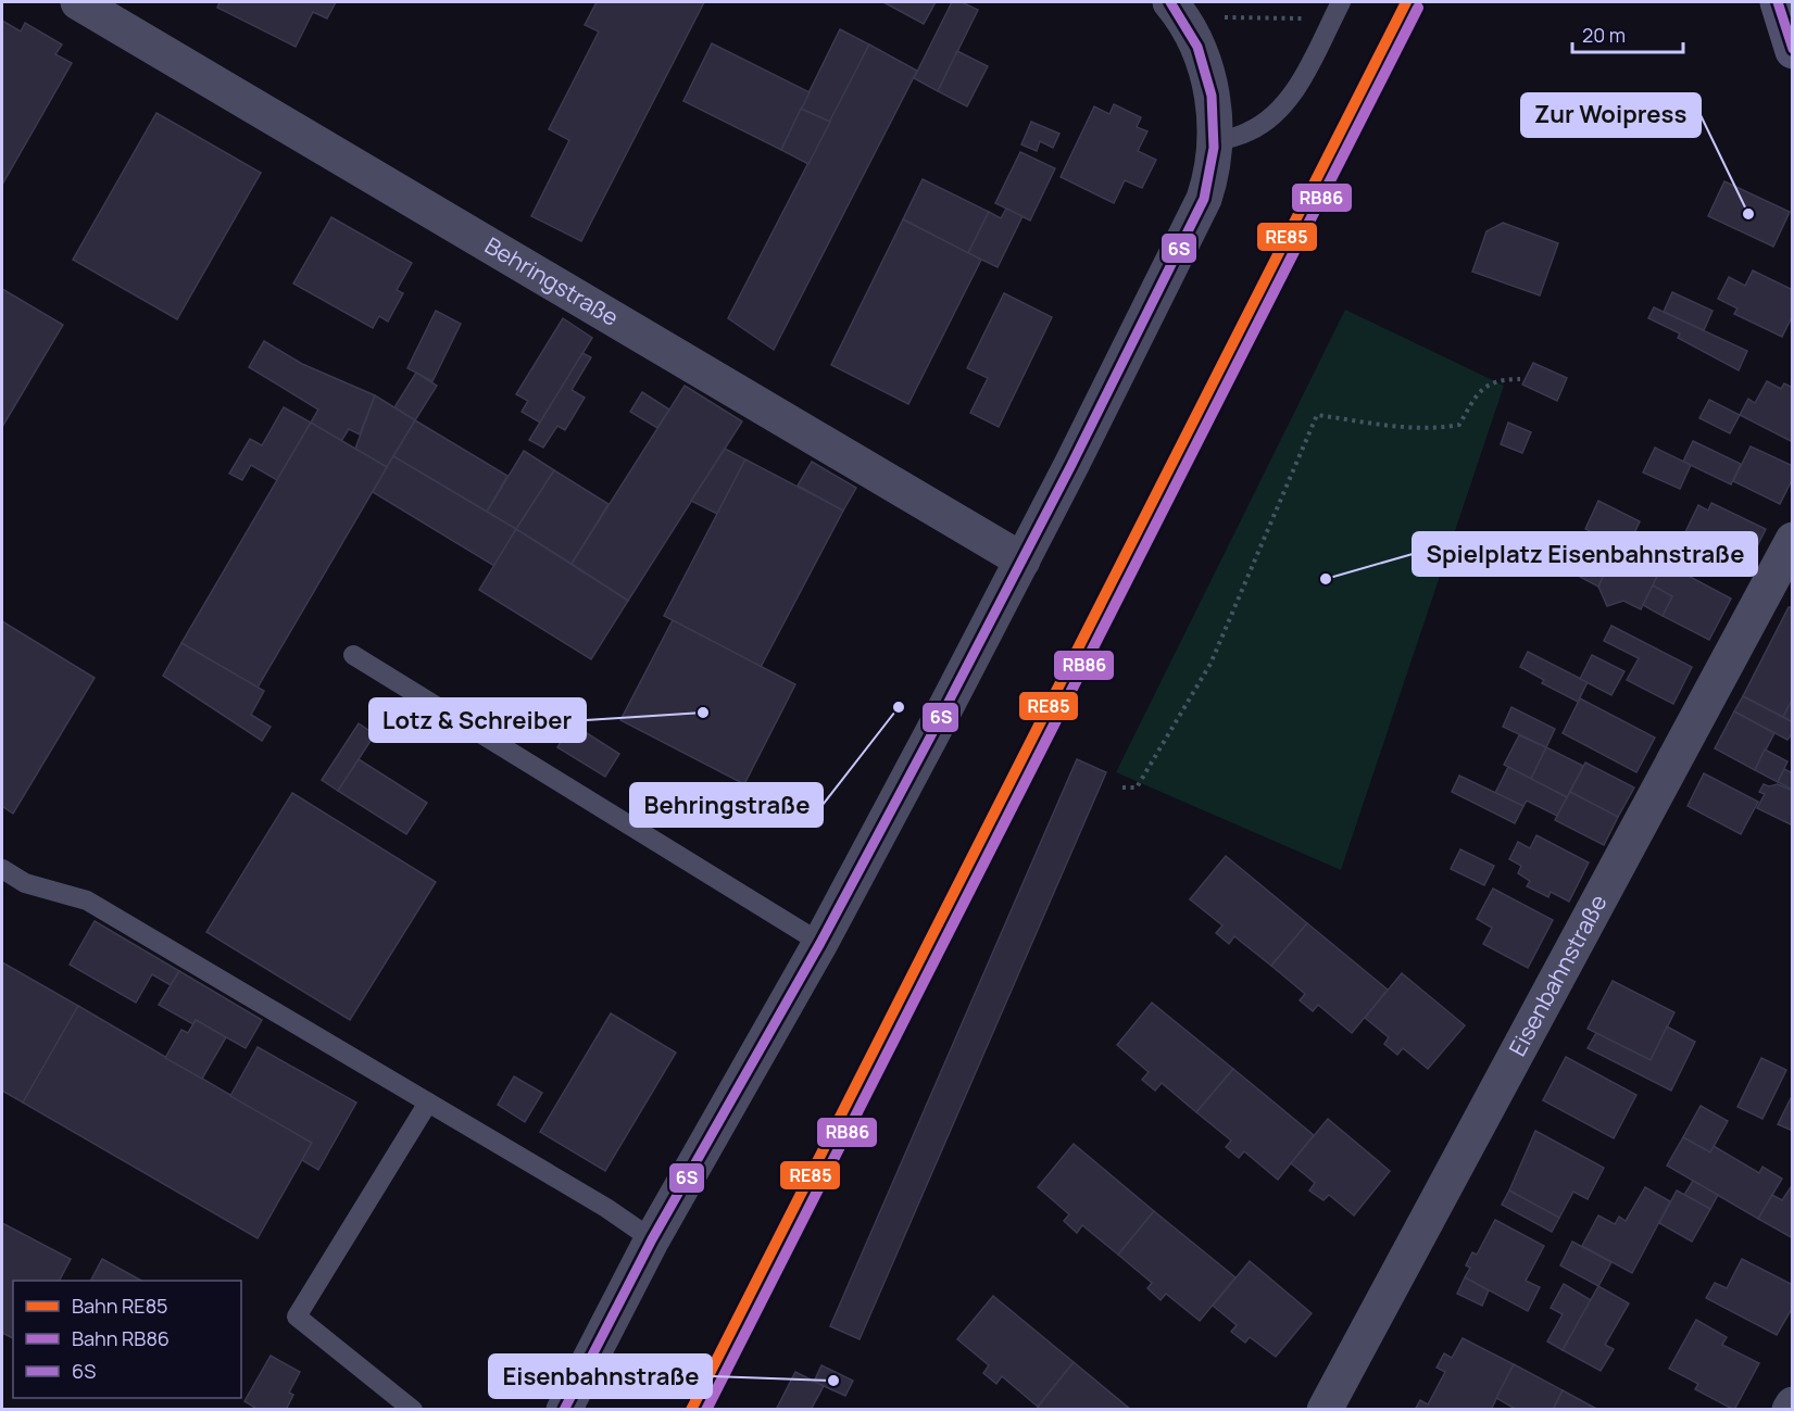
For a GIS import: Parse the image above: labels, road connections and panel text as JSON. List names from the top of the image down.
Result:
{
  "streets": {
    "street": ["Behringstraße", "Eisenbahnstraße"]
  },
  "places": [
    "Zur Woipress",
    "Spielplatz Eisenbahnstraße",
    "Behringstraße",
    "Lotz & Schreiber",
    "Eisenbahnstraße"
  ],
  "lines": ["rail line RE85", "transit line 6S", "rail line RB86"],
  "legend": ["Bahn RE85", "Bahn RB86", "6S"],
  "scale_bar": "20 m"
}
